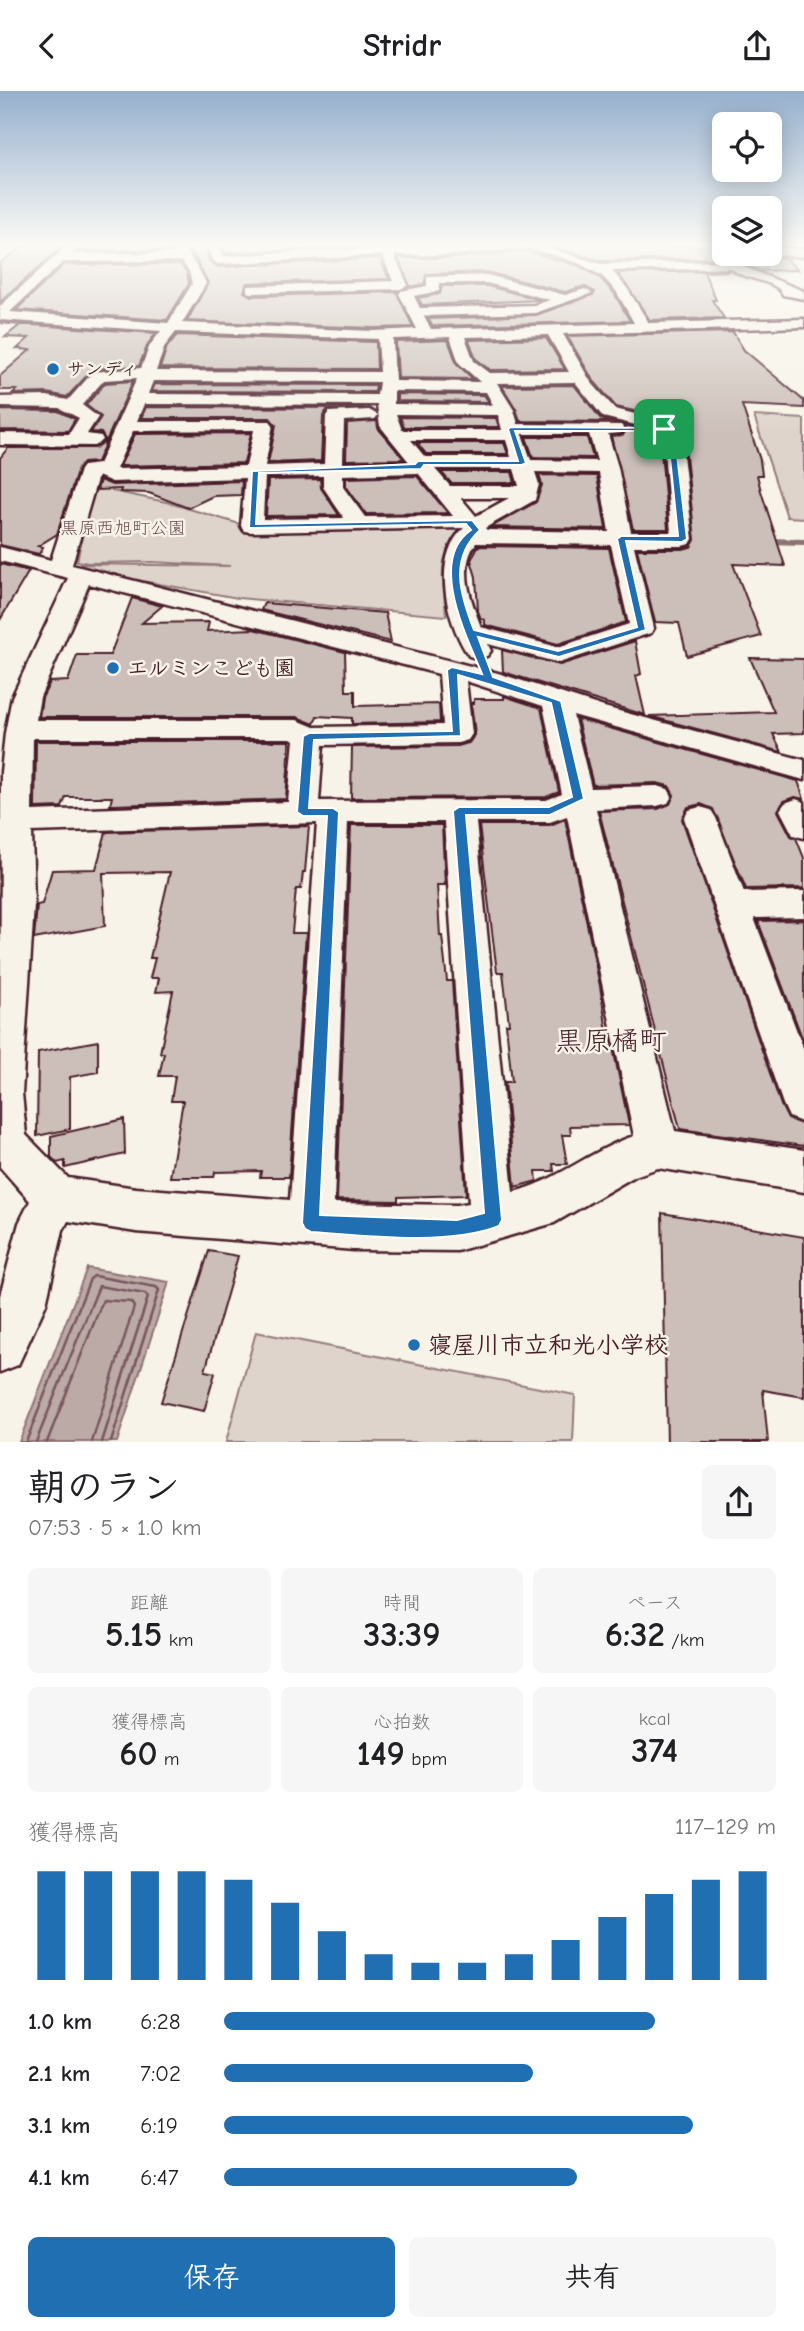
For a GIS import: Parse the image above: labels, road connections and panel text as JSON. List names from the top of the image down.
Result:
{
  "districts": ["黒原橘町"],
  "parks": ["黒原西旭町公園"],
  "places": ["サンディ", "エルミンこども園", "寝屋川市立和光小学校"],
  "page": {
    "header": "Stridr",
    "heading": ["朝のラン", "07:53 · 5 × 1.0 km"],
    "stats": [
      ["距離", "5.15 km"],
      ["時間", "33:39"],
      ["ペース", "6:32 /km"],
      ["獲得標高", "60 m"],
      ["心拍数", "149 bpm"],
      ["kcal", "374"]
    ],
    "chart": ["獲得標高", "117–129 m"],
    "list": [
      {
        "name": "1.0 km",
        "note": "6:28"
      },
      {
        "name": "2.1 km",
        "note": "7:02"
      },
      {
        "name": "3.1 km",
        "note": "6:19"
      },
      {
        "name": "4.1 km",
        "note": "6:47"
      }
    ],
    "buttons": ["保存", "共有"]
  }
}
